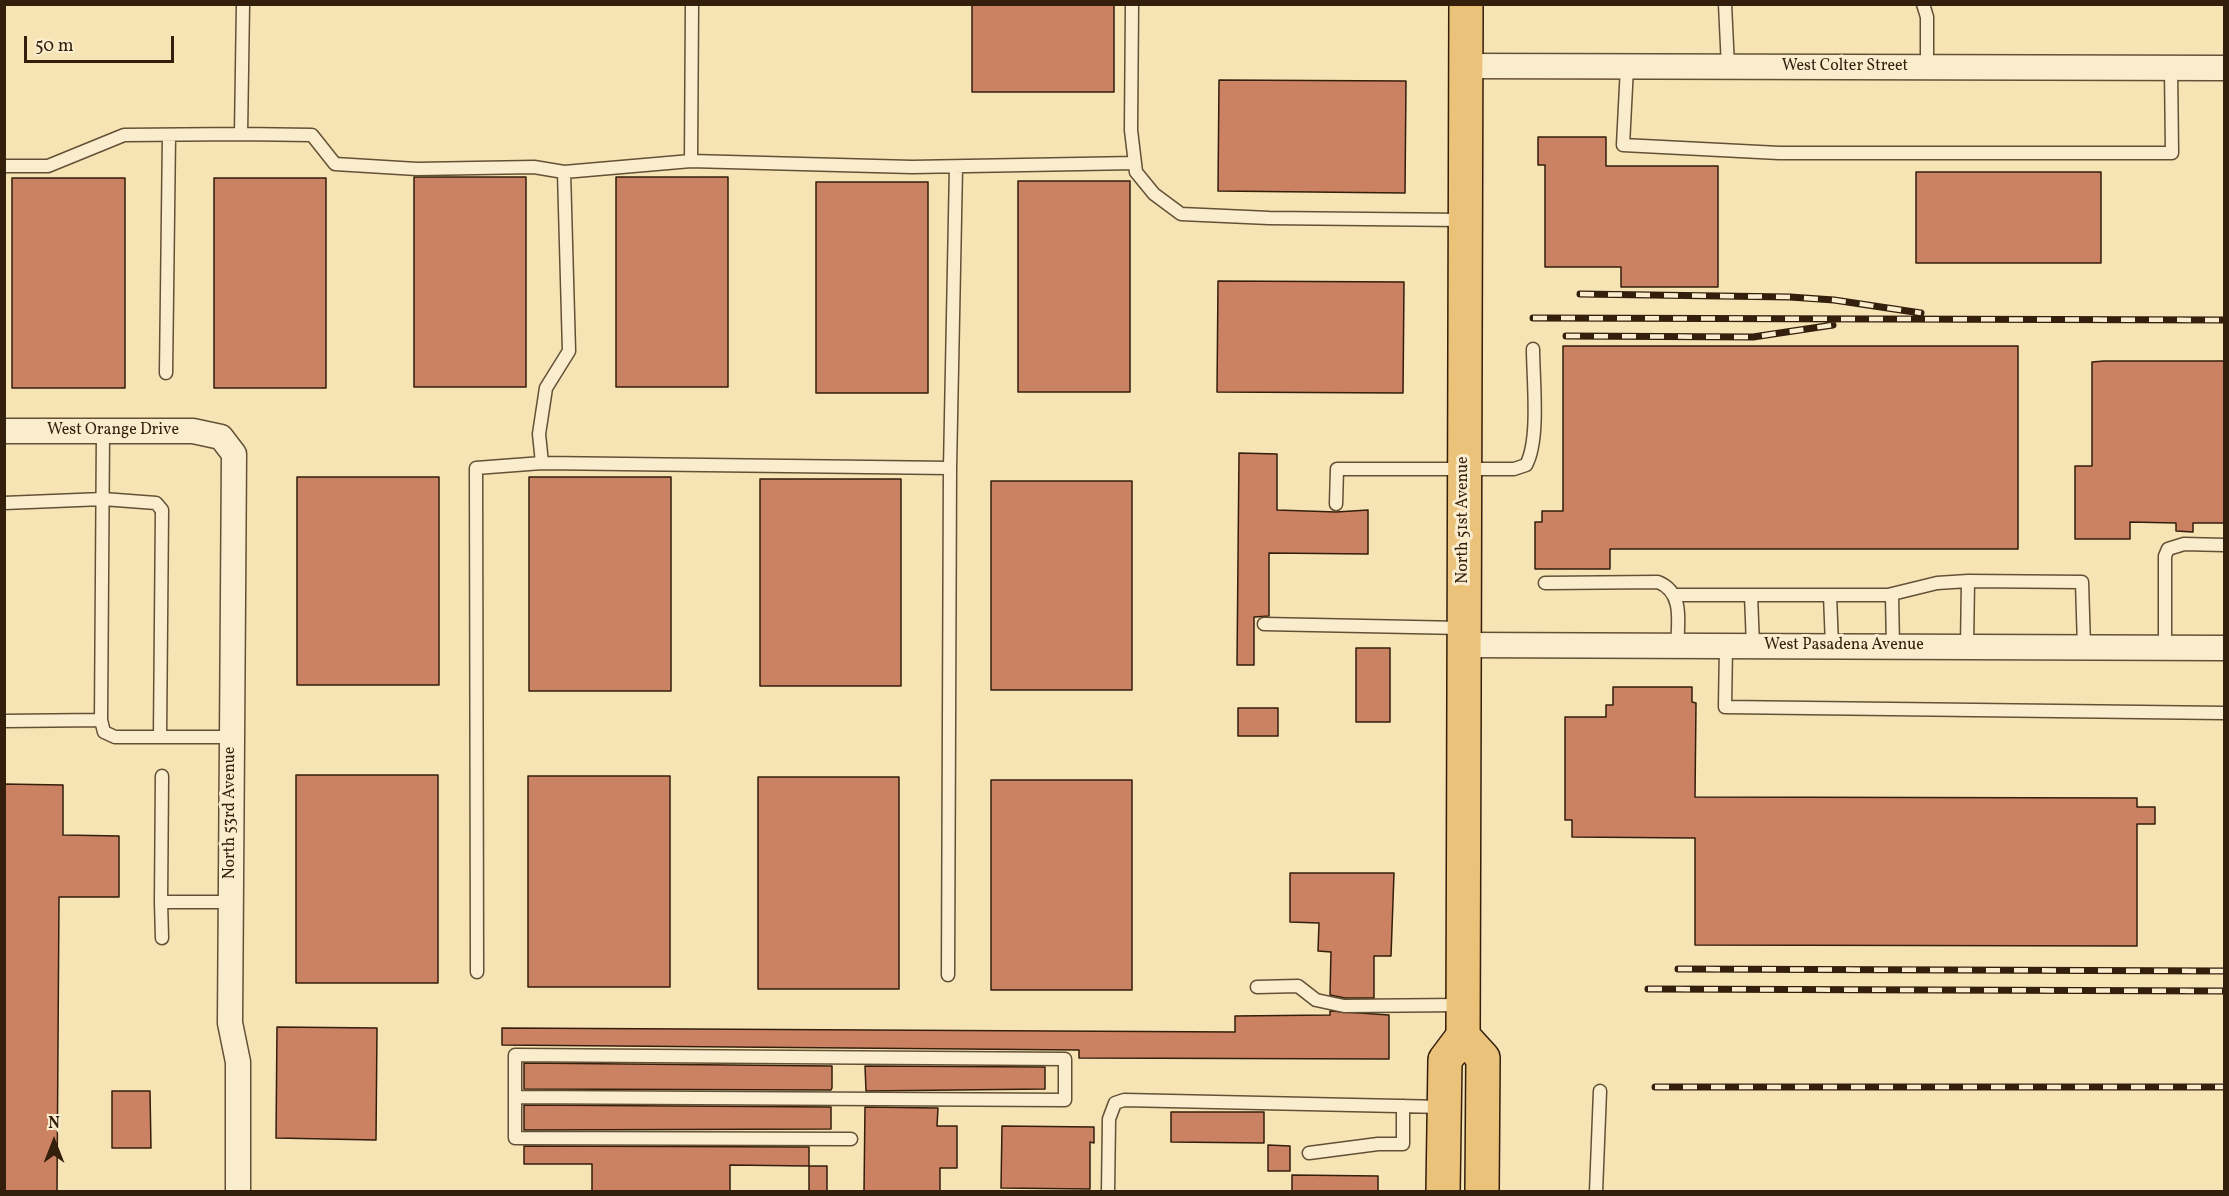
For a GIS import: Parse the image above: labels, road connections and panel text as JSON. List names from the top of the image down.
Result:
{
  "streets": {
    "main road": ["North 51st Avenue"],
    "street": [
      "West Colter Street",
      "West Orange Drive",
      "West Pasadena Avenue",
      "North 53rd Avenue"
    ]
  },
  "crossings": [
    ["West Colter Street", "North 51st Avenue"],
    ["West Orange Drive", "North 53rd Avenue"],
    ["North 51st Avenue", "West Pasadena Avenue"]
  ],
  "scale_bar": "50 m",
  "north": "top"
}
